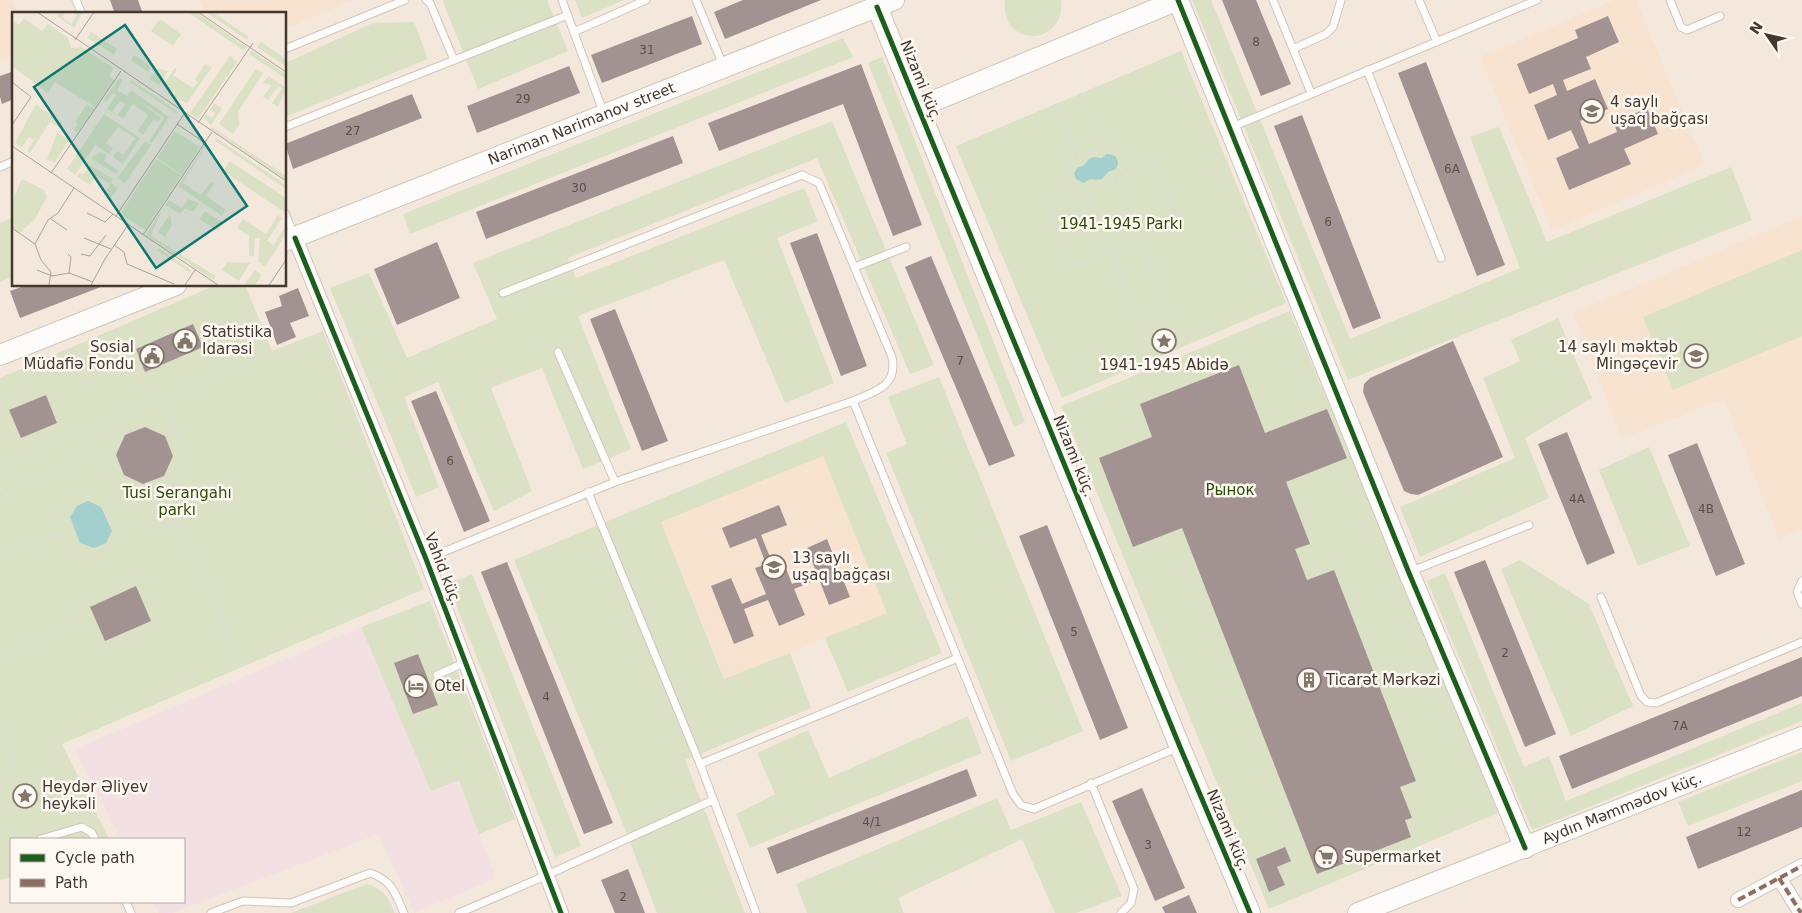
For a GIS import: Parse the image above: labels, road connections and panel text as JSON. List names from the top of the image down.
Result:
{
  "streets": {
    "street": [
      "Nizami küç.",
      "Nariman Narimanov street",
      "Vahid küç.",
      "Aydın Məmmədov küç."
    ]
  },
  "crossings": [
    ["Nizami küç.", "Nariman Narimanov street"],
    ["Nariman Narimanov street", "Vahid küç."]
  ],
  "parks": ["1941-1945 Parkı", "Рынок", "Tusi Serangahı parkı"],
  "places": {
    "school or university": ["4 saylı uşaq bağçası", "14 saylı məktəb Mingəçevir", "13 saylı uşaq bağçası"],
    "public building": ["Statistika Idarəsi", "Sosial Müdafiə Fondu"],
    "place": ["1941-1945 Abidə", "Heydər Əliyev heykəli"],
    "building": ["Ticarət Mərkəzi"],
    "hotel": ["Otel"],
    "supermarket": ["Supermarket"]
  },
  "house_numbers": [
    "8",
    "31",
    "29",
    "27",
    "6A",
    "30",
    "6",
    "7",
    "6",
    "4A",
    "4B",
    "5",
    "2",
    "4",
    "7A",
    "4/1",
    "12",
    "3",
    "2"
  ],
  "legend": ["Cycle path", "Path"],
  "north": "top left"
}
